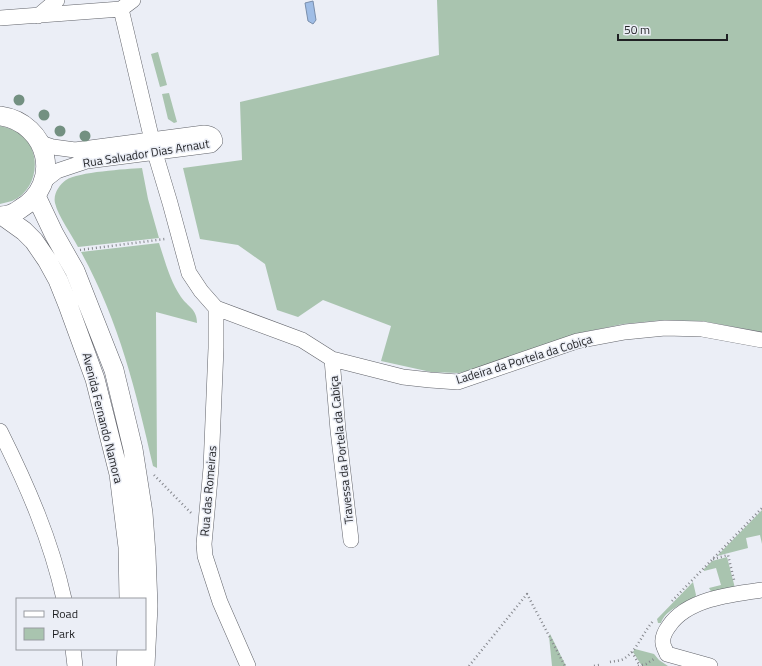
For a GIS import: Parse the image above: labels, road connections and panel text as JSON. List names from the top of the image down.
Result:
{
  "streets": {
    "main road": ["Avenida Fernando Namora"],
    "street": [
      "Rua Salvador Dias Arnaut",
      "Ladeira da Portela da Cobiça",
      "Travessa da Portela da Cabiça",
      "Rua das Romeiras"
    ]
  },
  "crossings": [
    ["Rua Salvador Dias Arnaut", "Ladeira da Portela da Cobiça"],
    ["Rua Salvador Dias Arnaut", "Avenida Fernando Namora"],
    ["Ladeira da Portela da Cobiça", "Travessa da Portela da Cabiça"],
    ["Ladeira da Portela da Cobiça", "Rua das Romeiras"]
  ],
  "legend": ["Road", "Park"],
  "scale_bar": "50 m"
}
